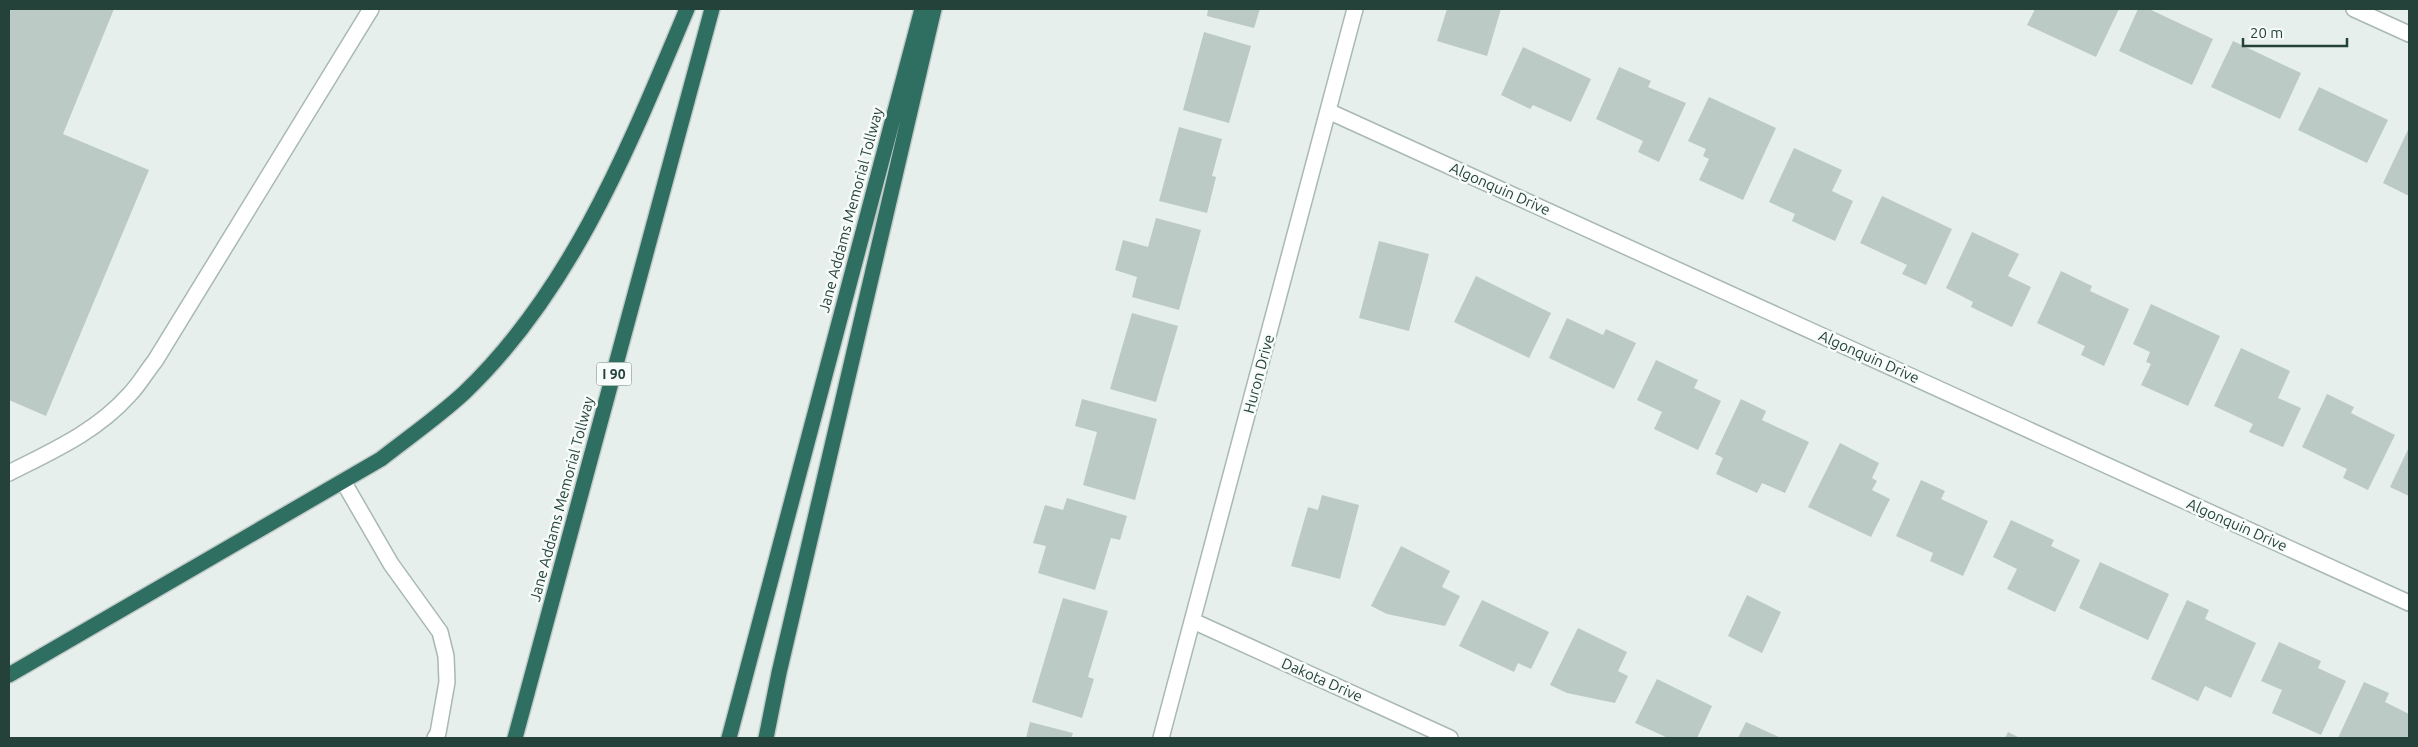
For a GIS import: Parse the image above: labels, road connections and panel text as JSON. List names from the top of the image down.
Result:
{
  "streets": {
    "highway": ["Jane Addams Memorial Tollway", "I 90"],
    "street": ["Algonquin Drive", "Huron Drive", "Dakota Drive"]
  },
  "crossings": [
    ["Algonquin Drive", "Huron Drive"],
    ["Huron Drive", "Dakota Drive"]
  ],
  "scale_bar": "20 m"
}
